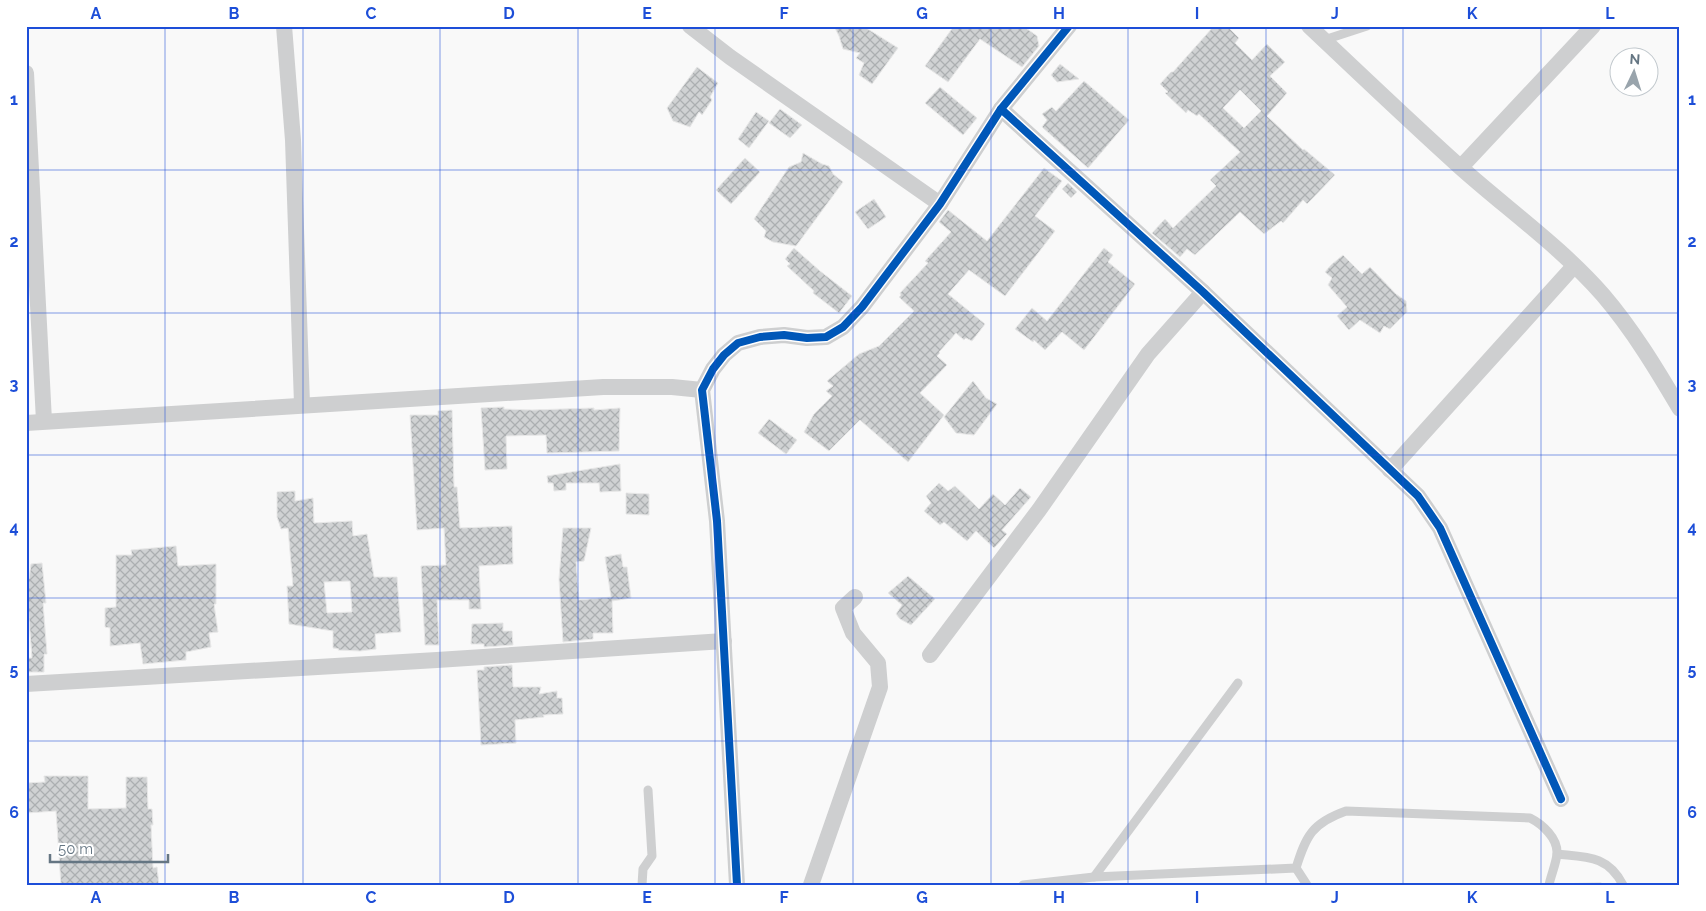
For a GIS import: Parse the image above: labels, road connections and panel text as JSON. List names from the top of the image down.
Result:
{
  "scale_bar": "50 m",
  "north": "top",
  "grid": {
    "columns": [
      "A",
      "B",
      "C",
      "D",
      "E",
      "F",
      "G",
      "H",
      "I",
      "J",
      "K",
      "L"
    ],
    "rows": [
      "1",
      "2",
      "3",
      "4",
      "5",
      "6"
    ]
  }
}
